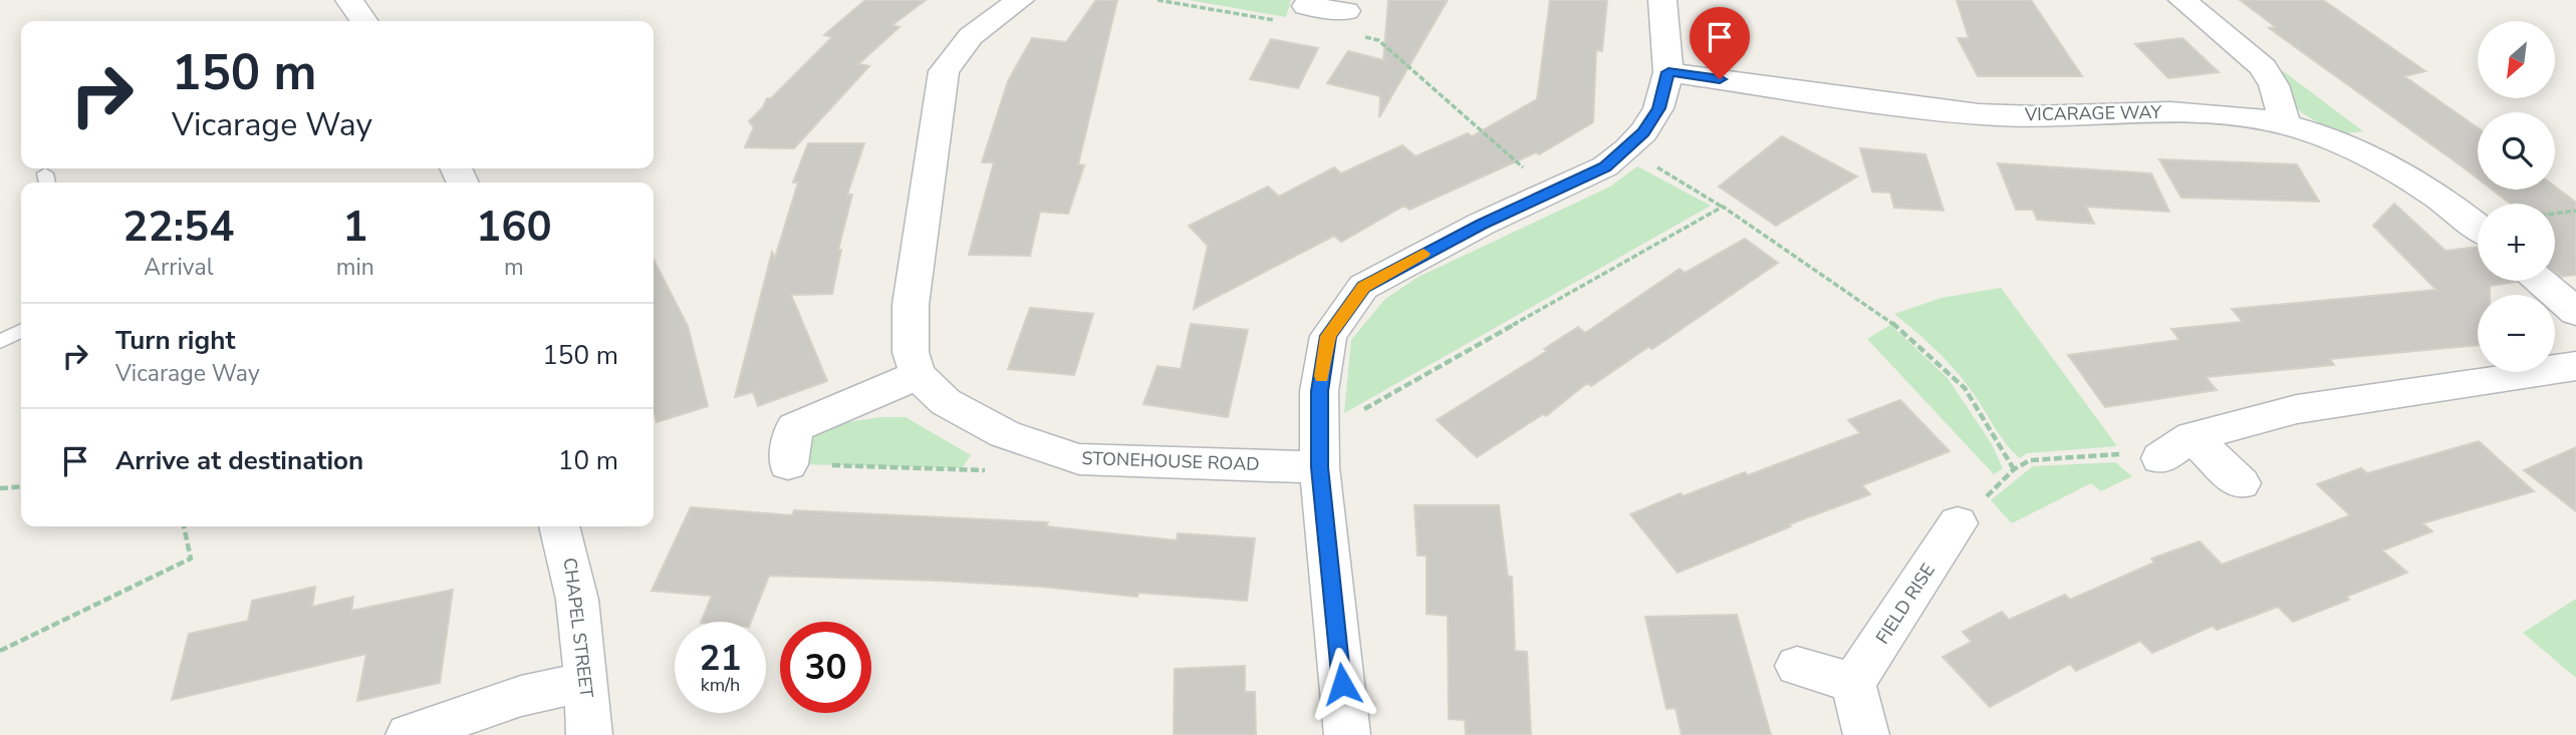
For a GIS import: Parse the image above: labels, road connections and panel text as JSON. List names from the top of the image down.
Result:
{
  "streets": {
    "street": [
      "VICARAGE WAY",
      "STONEHOUSE ROAD",
      "FIELD RISE",
      "CHAPEL STREET"
    ]
  },
  "north": "bottom left",
  "page": {
    "map_buttons": ["+", "−"],
    "turn": ["150 m", "Vicarage Way"],
    "eta": [
      "22:54",
      "Arrival",
      "1",
      "min",
      "160",
      "m"
    ],
    "list": [
      {
        "name": "Turn right",
        "note": "Vicarage Way",
        "value": "150 m"
      },
      {
        "name": "Arrive at destination",
        "value": "10 m"
      }
    ],
    "speed": "21 km/h",
    "limit": "30"
  }
}
